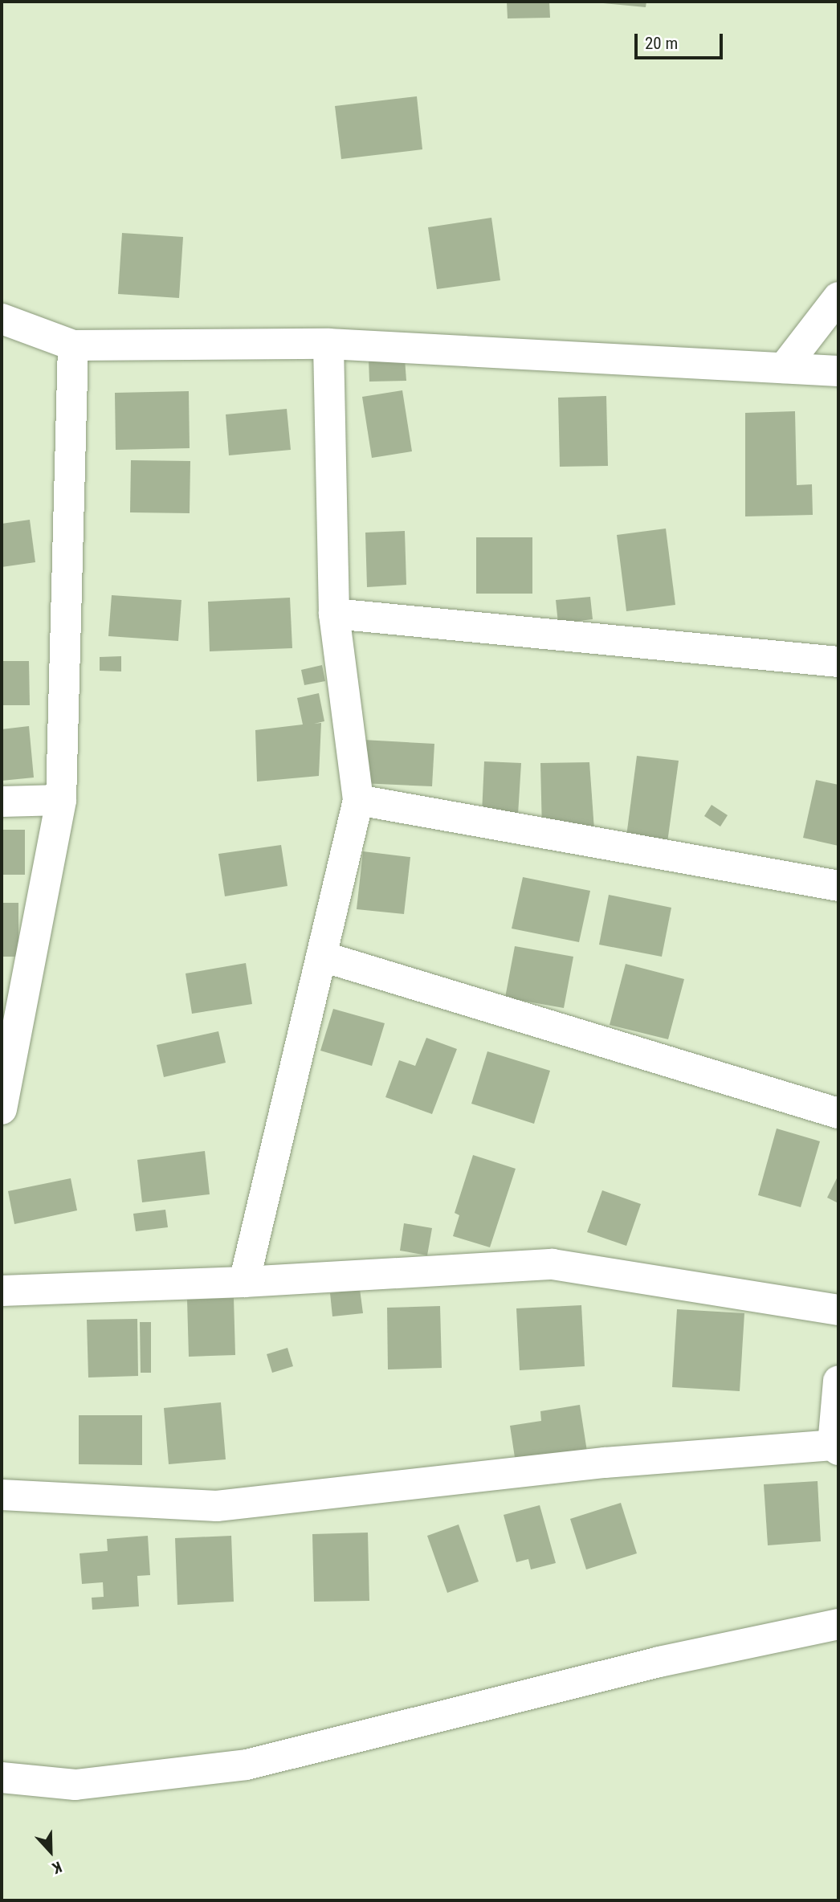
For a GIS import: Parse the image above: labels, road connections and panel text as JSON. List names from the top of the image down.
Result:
{
  "scale_bar": "20 m",
  "north": "bottom"
}
